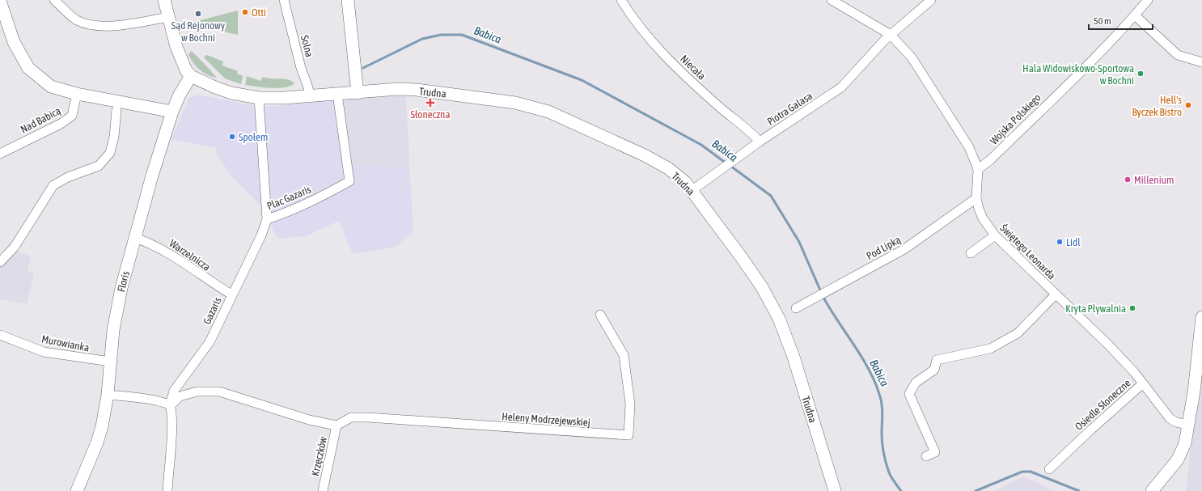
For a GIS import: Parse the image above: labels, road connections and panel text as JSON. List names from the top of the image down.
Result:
{
  "streets": {
    "street": [
      "Solna",
      "Niecała",
      "Trudna",
      "Piotra Galasa",
      "Wojska Polskiego",
      "Nad Babicą",
      "Plac Gazaris",
      "Pod Lipką",
      "Świętego Leonarda",
      "Warzelnicza",
      "Floris",
      "Gazaris",
      "Murowianka",
      "Osiedle Słoneczne",
      "Heleny Modrzejewskiej",
      "Krzęczków"
    ]
  },
  "crossings": [
    ["Solna", "Trudna"],
    ["Niecała", "Piotra Galasa"],
    ["Trudna", "Piotra Galasa"],
    ["Trudna", "Plac Gazaris"],
    ["Trudna", "Floris"],
    ["Piotra Galasa", "Świętego Leonarda"],
    ["Wojska Polskiego", "Świętego Leonarda"],
    ["Plac Gazaris", "Gazaris"],
    ["Pod Lipką", "Świętego Leonarda"],
    ["Świętego Leonarda", "Osiedle Słoneczne"],
    ["Warzelnicza", "Floris"],
    ["Warzelnicza", "Gazaris"],
    ["Floris", "Murowianka"],
    ["Heleny Modrzejewskiej", "Krzęczków"]
  ],
  "water": ["Babica"],
  "places": {
    "other": [
      "Otti",
      "Sąd Rejonowy w Bochni",
      "Hala Widowiskowo-Sportowa w Bochni",
      "Hell's Byczek Bistro",
      "Społem",
      "Millenium",
      "Lidl",
      "Kryta Pływalnia"
    ],
    "health": ["Słoneczna"]
  },
  "scale_bar": "50 m"
}
